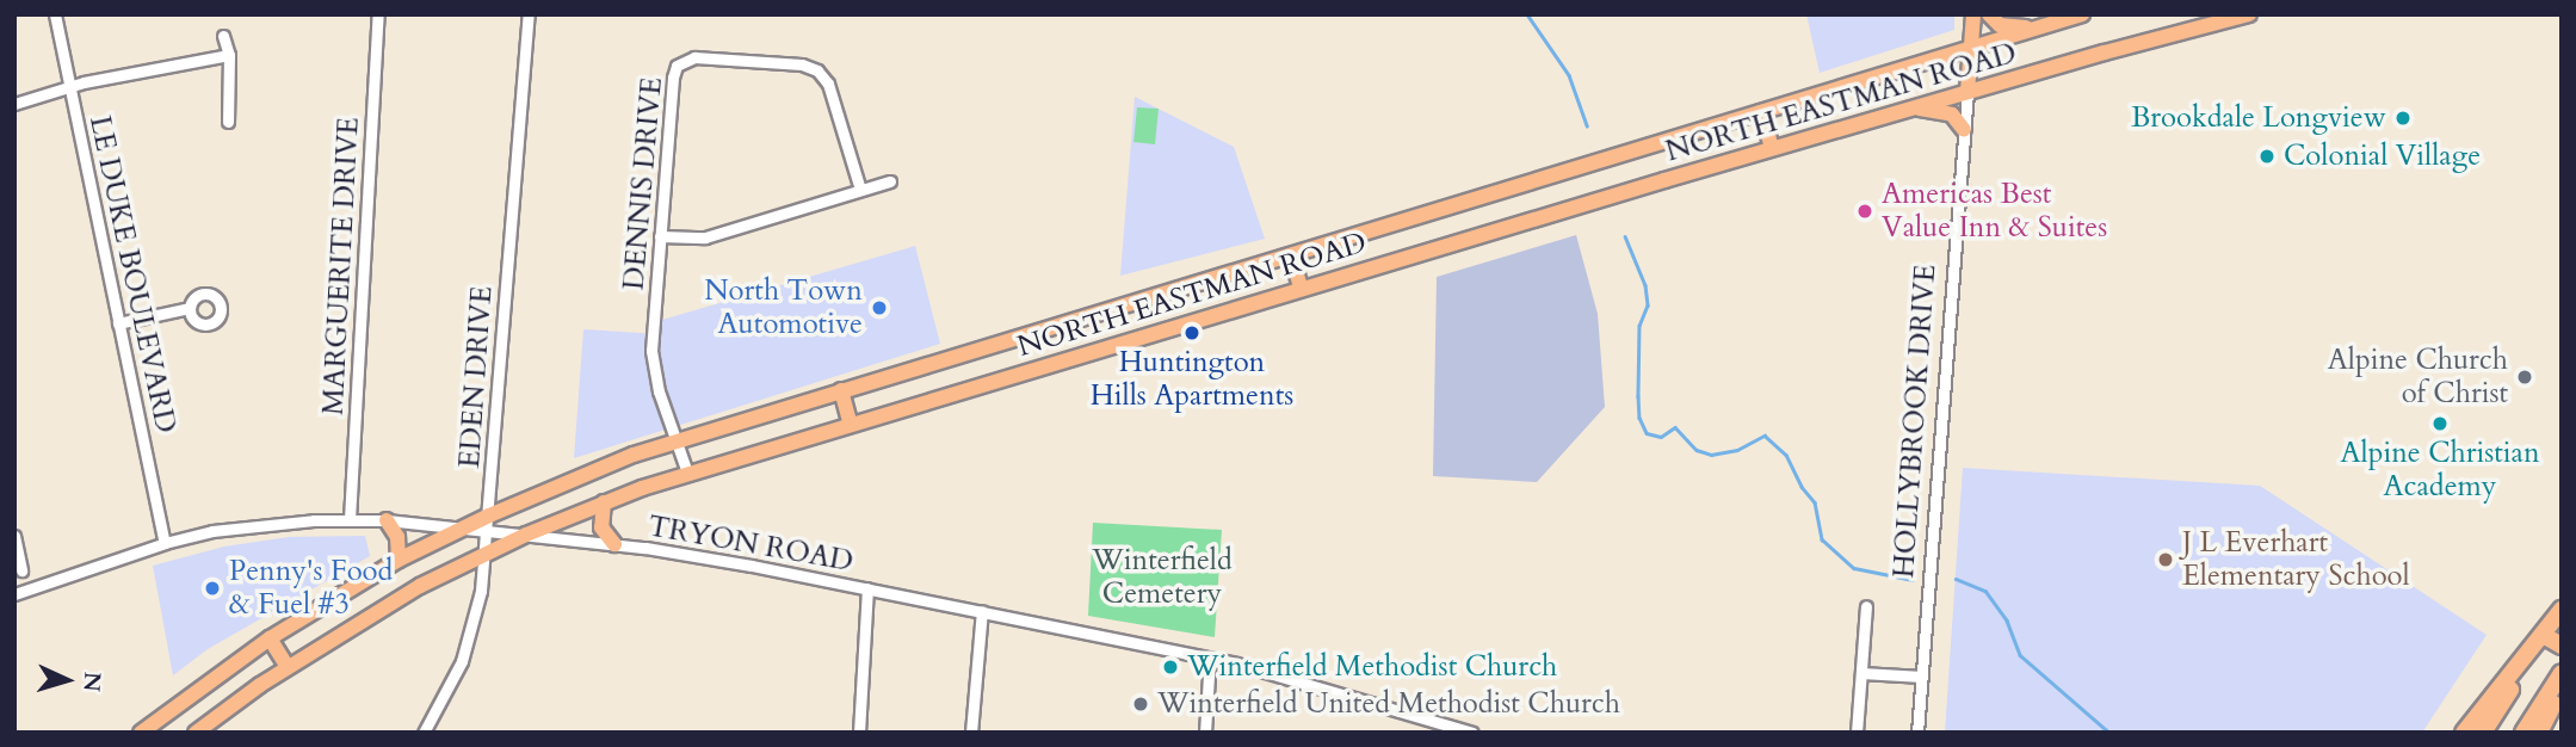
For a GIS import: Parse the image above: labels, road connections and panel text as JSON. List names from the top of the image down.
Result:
{
  "streets": {
    "main road": ["NORTH EASTMAN ROAD", "HOLLYBROOK DRIVE"],
    "street": [
      "DENNIS DRIVE",
      "MARGUERITE DRIVE",
      "LE DUKE BOULEVARD",
      "EDEN DRIVE",
      "TRYON ROAD"
    ]
  },
  "crossings": [
    ["NORTH EASTMAN ROAD", "DENNIS DRIVE"],
    ["NORTH EASTMAN ROAD", "EDEN DRIVE"],
    ["NORTH EASTMAN ROAD", "HOLLYBROOK DRIVE"],
    ["NORTH EASTMAN ROAD", "TRYON ROAD"],
    ["MARGUERITE DRIVE", "TRYON ROAD"],
    ["LE DUKE BOULEVARD", "TRYON ROAD"],
    ["EDEN DRIVE", "TRYON ROAD"]
  ],
  "parks": ["Winterfield Cemetery"],
  "places": [
    "Brookdale Longview",
    "Colonial Village",
    "Americas Best Value Inn & Suites",
    "North Town Automotive",
    "Huntington Hills Apartments",
    "Alpine Church of Christ",
    "Alpine Christian Academy",
    "J L Everhart Elementary School",
    "Penny's Food & Fuel #3",
    "Winterfield Methodist Church",
    "Winterfield United Methodist Church"
  ],
  "north": "right"
}
